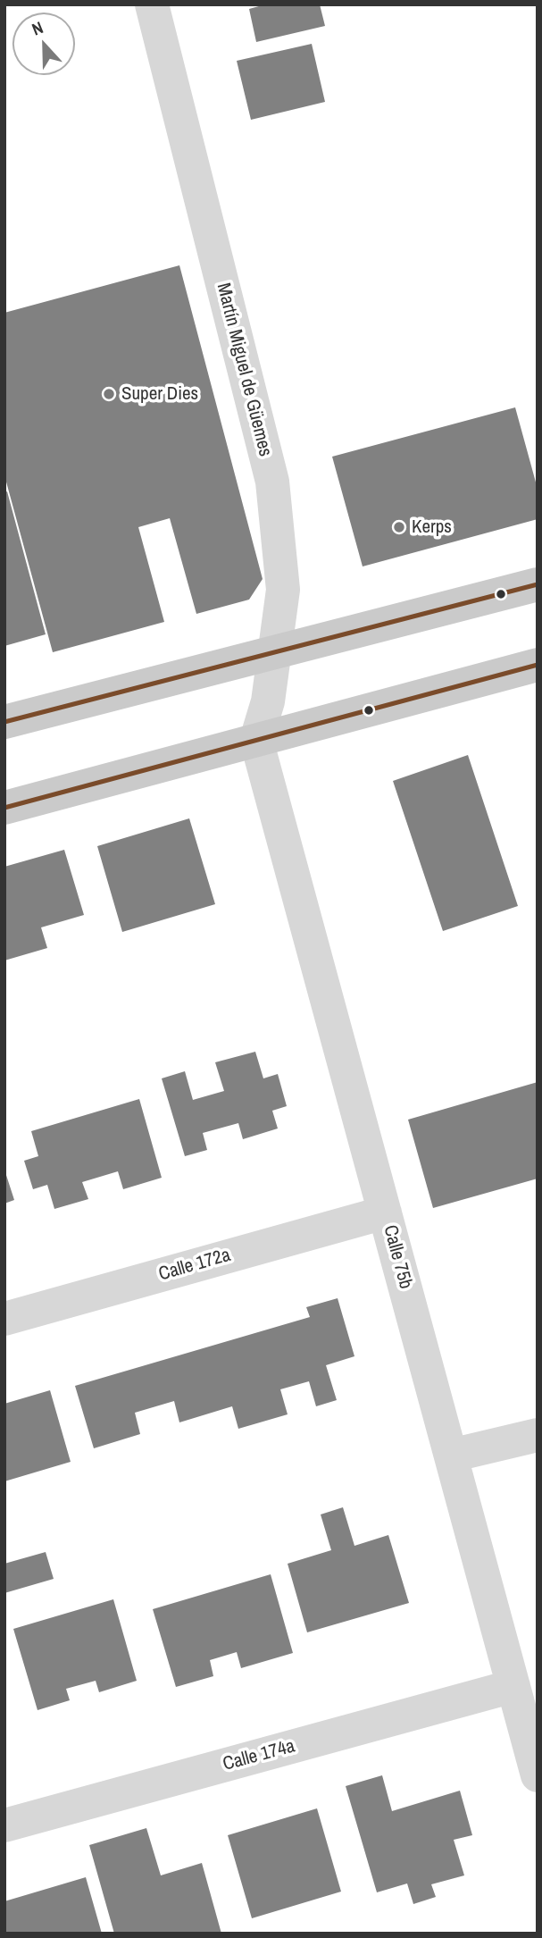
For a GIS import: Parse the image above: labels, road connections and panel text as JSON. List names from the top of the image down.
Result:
{
  "streets": {
    "street": [
      "Martín Miguel de Güemes",
      "Calle 75b",
      "Calle 172a",
      "Calle 174a"
    ]
  },
  "crossings": [
    ["Martín Miguel de Güemes", "Calle 75b"],
    ["Calle 75b", "Calle 172a"],
    ["Calle 75b", "Calle 174a"]
  ],
  "places": ["Super Dies", "Kerps"],
  "north": "top"
}
